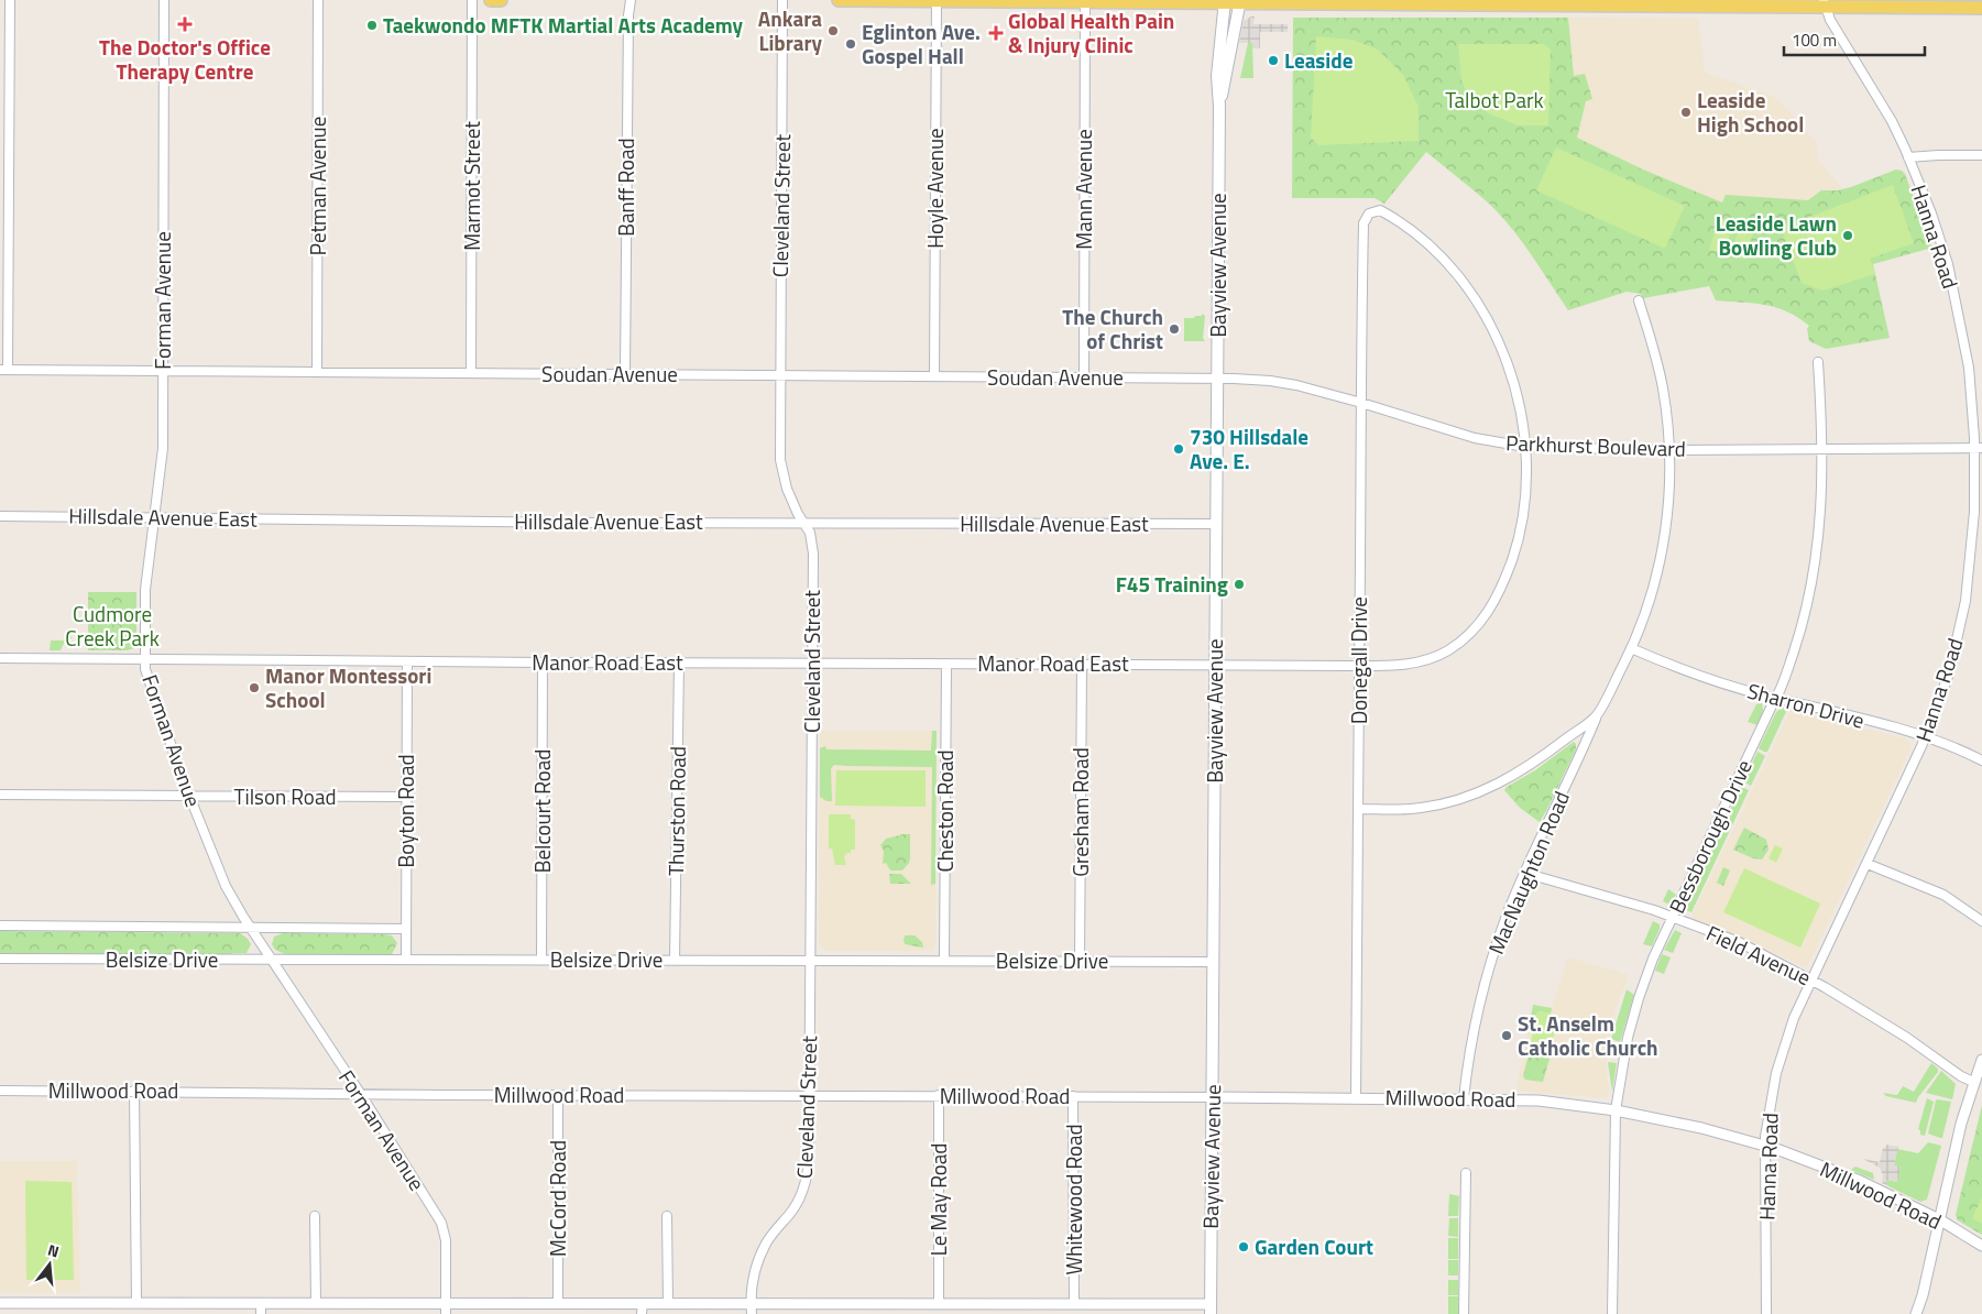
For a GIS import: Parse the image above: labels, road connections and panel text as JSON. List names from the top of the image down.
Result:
{
  "streets": {
    "main road": ["Bayview Avenue"],
    "street": [
      "Petman Avenue",
      "Marmot Street",
      "Banff Road",
      "Hoyle Avenue",
      "Mann Avenue",
      "Cleveland Street",
      "Hanna Road",
      "Forman Avenue",
      "Soudan Avenue",
      "Parkhurst Boulevard",
      "Hillsdale Avenue East",
      "Donegall Drive",
      "Manor Road East",
      "Sharron Drive",
      "Tilson Road",
      "Boyton Road",
      "Belcourt Road",
      "Thurston Road",
      "Cheston Road",
      "Gresham Road",
      "Bessborough Drive",
      "MacNaughton Road",
      "Field Avenue",
      "Belsize Drive",
      "Millwood Road",
      "McCord Road",
      "Le May Road",
      "Whitewood Road"
    ]
  },
  "crossings": [
    ["Petman Avenue", "Soudan Avenue"],
    ["Marmot Street", "Soudan Avenue"],
    ["Banff Road", "Soudan Avenue"],
    ["Hoyle Avenue", "Soudan Avenue"],
    ["Mann Avenue", "Soudan Avenue"],
    ["Cleveland Street", "Soudan Avenue"],
    ["Cleveland Street", "Hillsdale Avenue East"],
    ["Cleveland Street", "Manor Road East"],
    ["Cleveland Street", "Belsize Drive"],
    ["Cleveland Street", "Millwood Road"],
    ["Hanna Road", "Parkhurst Boulevard"],
    ["Hanna Road", "Sharron Drive"],
    ["Hanna Road", "Field Avenue"],
    ["Hanna Road", "Millwood Road"],
    ["Bayview Avenue", "Soudan Avenue"],
    ["Bayview Avenue", "Parkhurst Boulevard"],
    ["Bayview Avenue", "Hillsdale Avenue East"],
    ["Bayview Avenue", "Manor Road East"],
    ["Bayview Avenue", "Belsize Drive"],
    ["Bayview Avenue", "Millwood Road"],
    ["Forman Avenue", "Soudan Avenue"],
    ["Forman Avenue", "Hillsdale Avenue East"],
    ["Forman Avenue", "Manor Road East"],
    ["Forman Avenue", "Tilson Road"],
    ["Forman Avenue", "Belsize Drive"],
    ["Forman Avenue", "Millwood Road"],
    ["Soudan Avenue", "Parkhurst Boulevard"],
    ["Parkhurst Boulevard", "Donegall Drive"],
    ["Parkhurst Boulevard", "Manor Road East"],
    ["Parkhurst Boulevard", "Bessborough Drive"],
    ["Parkhurst Boulevard", "MacNaughton Road"],
    ["Donegall Drive", "Manor Road East"],
    ["Donegall Drive", "Millwood Road"],
    ["Manor Road East", "Boyton Road"],
    ["Manor Road East", "Belcourt Road"],
    ["Manor Road East", "Thurston Road"],
    ["Manor Road East", "Cheston Road"],
    ["Manor Road East", "Gresham Road"],
    ["Sharron Drive", "Bessborough Drive"],
    ["Sharron Drive", "MacNaughton Road"],
    ["Tilson Road", "Boyton Road"],
    ["Boyton Road", "Belsize Drive"],
    ["Belcourt Road", "Belsize Drive"],
    ["Thurston Road", "Belsize Drive"],
    ["Cheston Road", "Belsize Drive"],
    ["Gresham Road", "Belsize Drive"],
    ["Bessborough Drive", "Field Avenue"],
    ["Bessborough Drive", "Millwood Road"],
    ["MacNaughton Road", "Field Avenue"],
    ["MacNaughton Road", "Millwood Road"],
    ["Millwood Road", "McCord Road"],
    ["Millwood Road", "Le May Road"],
    ["Millwood Road", "Whitewood Road"]
  ],
  "parks": ["Talbot Park", "Cudmore Creek Park"],
  "places": {
    "health": ["The Doctor's Office Therapy Centre", "Global Health Pain & Injury Clinic"],
    "other": [
      "Taekwondo MFTK Martial Arts Academy",
      "Ankara Library",
      "Eglinton Ave. Gospel Hall",
      "Leaside",
      "Leaside High School",
      "Leaside Lawn Bowling Club",
      "The Church of Christ",
      "730 Hillsdale Ave. E.",
      "F45 Training",
      "Manor Montessori School",
      "St. Anselm Catholic Church",
      "Garden Court"
    ]
  },
  "scale_bar": "100 m",
  "north": "top"
}
